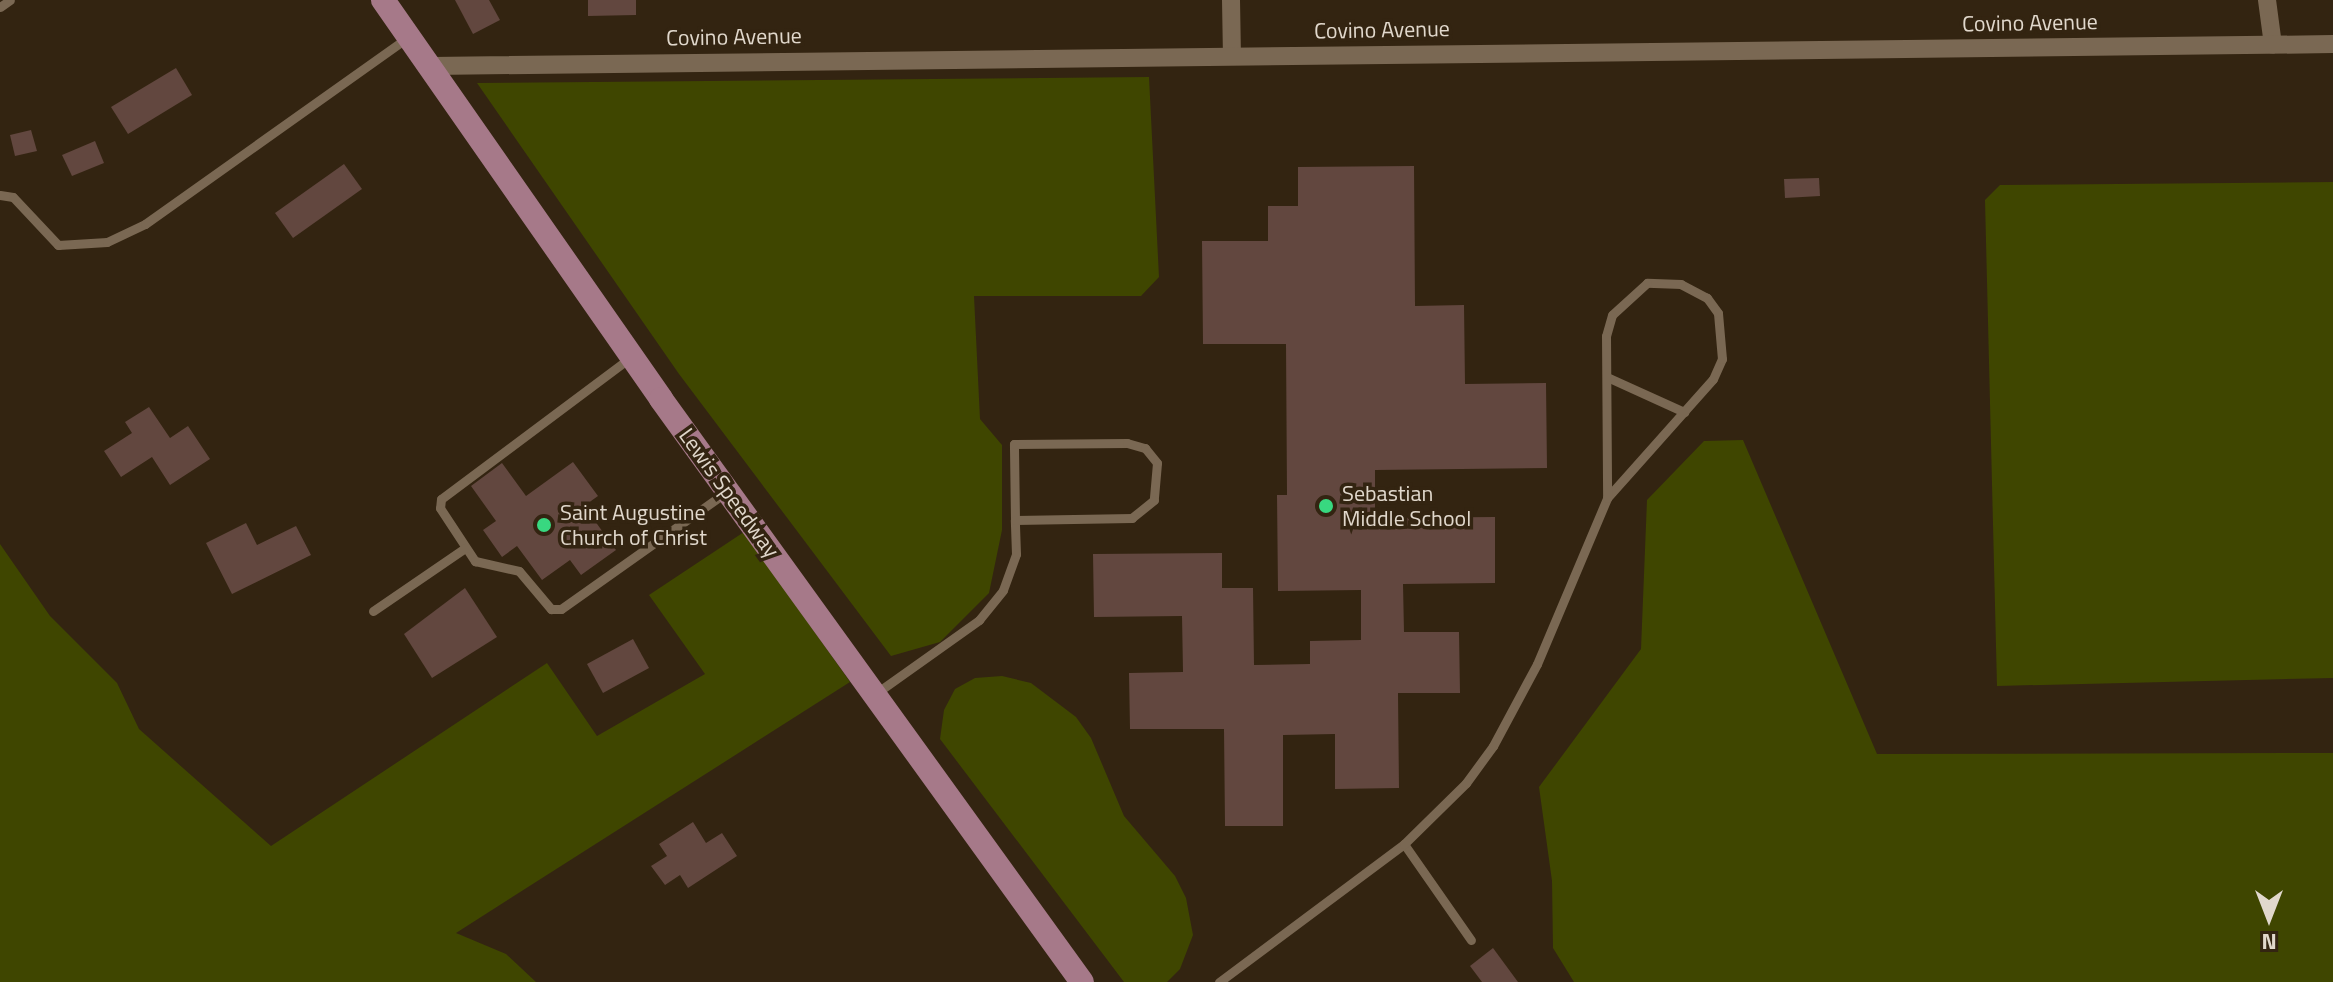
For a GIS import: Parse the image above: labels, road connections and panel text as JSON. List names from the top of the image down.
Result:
{
  "streets": {
    "main road": ["Lewis Speedway"],
    "street": ["Covino Avenue"]
  },
  "crossings": [
    ["Covino Avenue", "Lewis Speedway"]
  ],
  "places": ["Sebastian Middle School", "Saint Augustine Church of Christ"],
  "north": "bottom"
}
